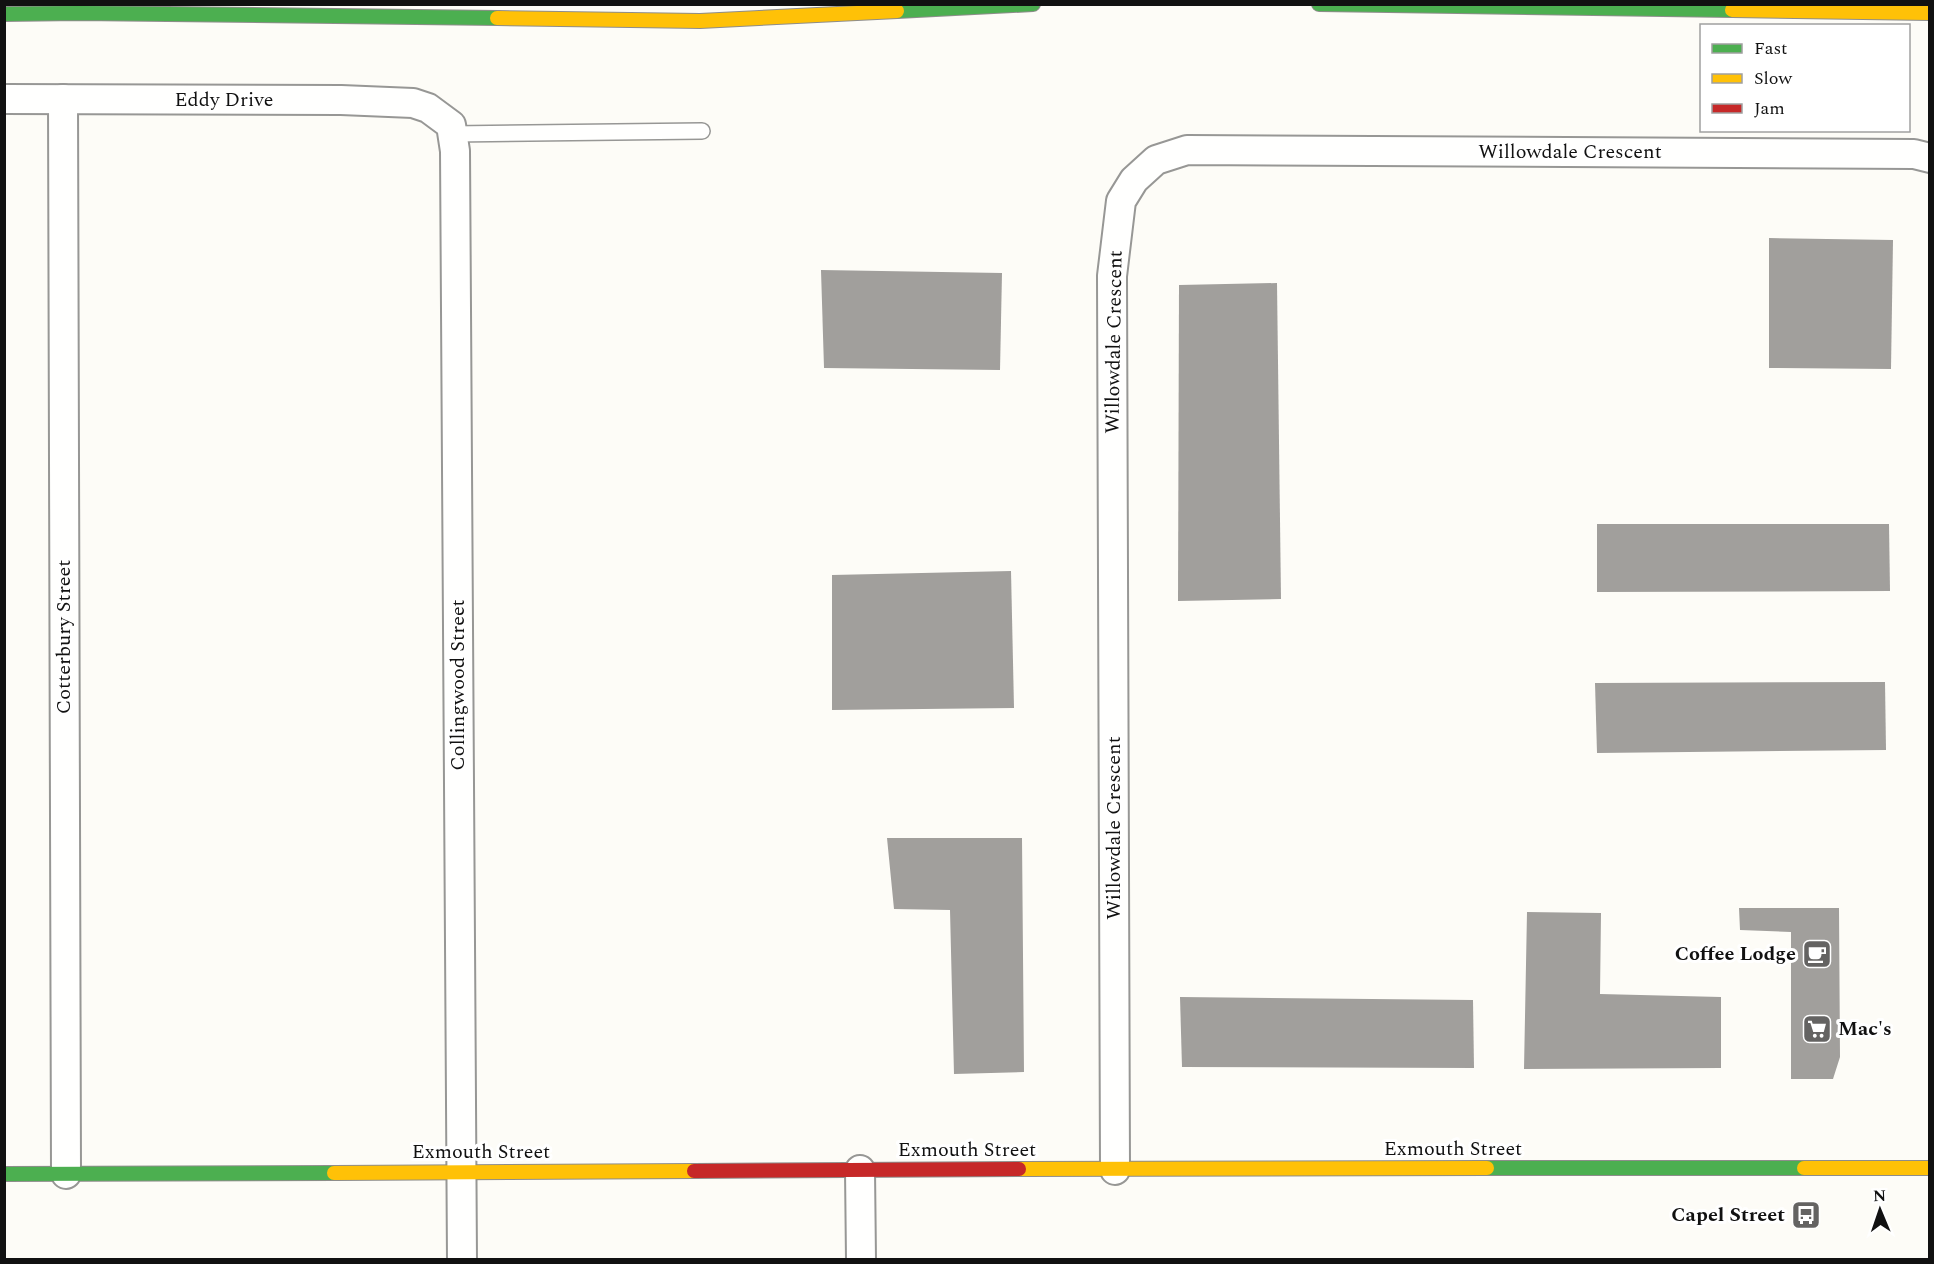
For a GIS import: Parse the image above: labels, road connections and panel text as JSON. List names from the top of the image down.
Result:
{
  "streets": {
    "main road": ["Exmouth Street"],
    "street": [
      "Eddy Drive",
      "Willowdale Crescent",
      "Cotterbury Street",
      "Collingwood Street"
    ]
  },
  "crossings": [
    ["Eddy Drive", "Cotterbury Street"],
    ["Eddy Drive", "Collingwood Street"],
    ["Willowdale Crescent", "Exmouth Street"],
    ["Cotterbury Street", "Exmouth Street"],
    ["Collingwood Street", "Exmouth Street"]
  ],
  "places": {
    "cafe": ["Coffee Lodge"],
    "supermarket": ["Mac's"],
    "bus stop": ["Capel Street"]
  },
  "legend": ["Fast", "Slow", "Jam"],
  "north": "top"
}
